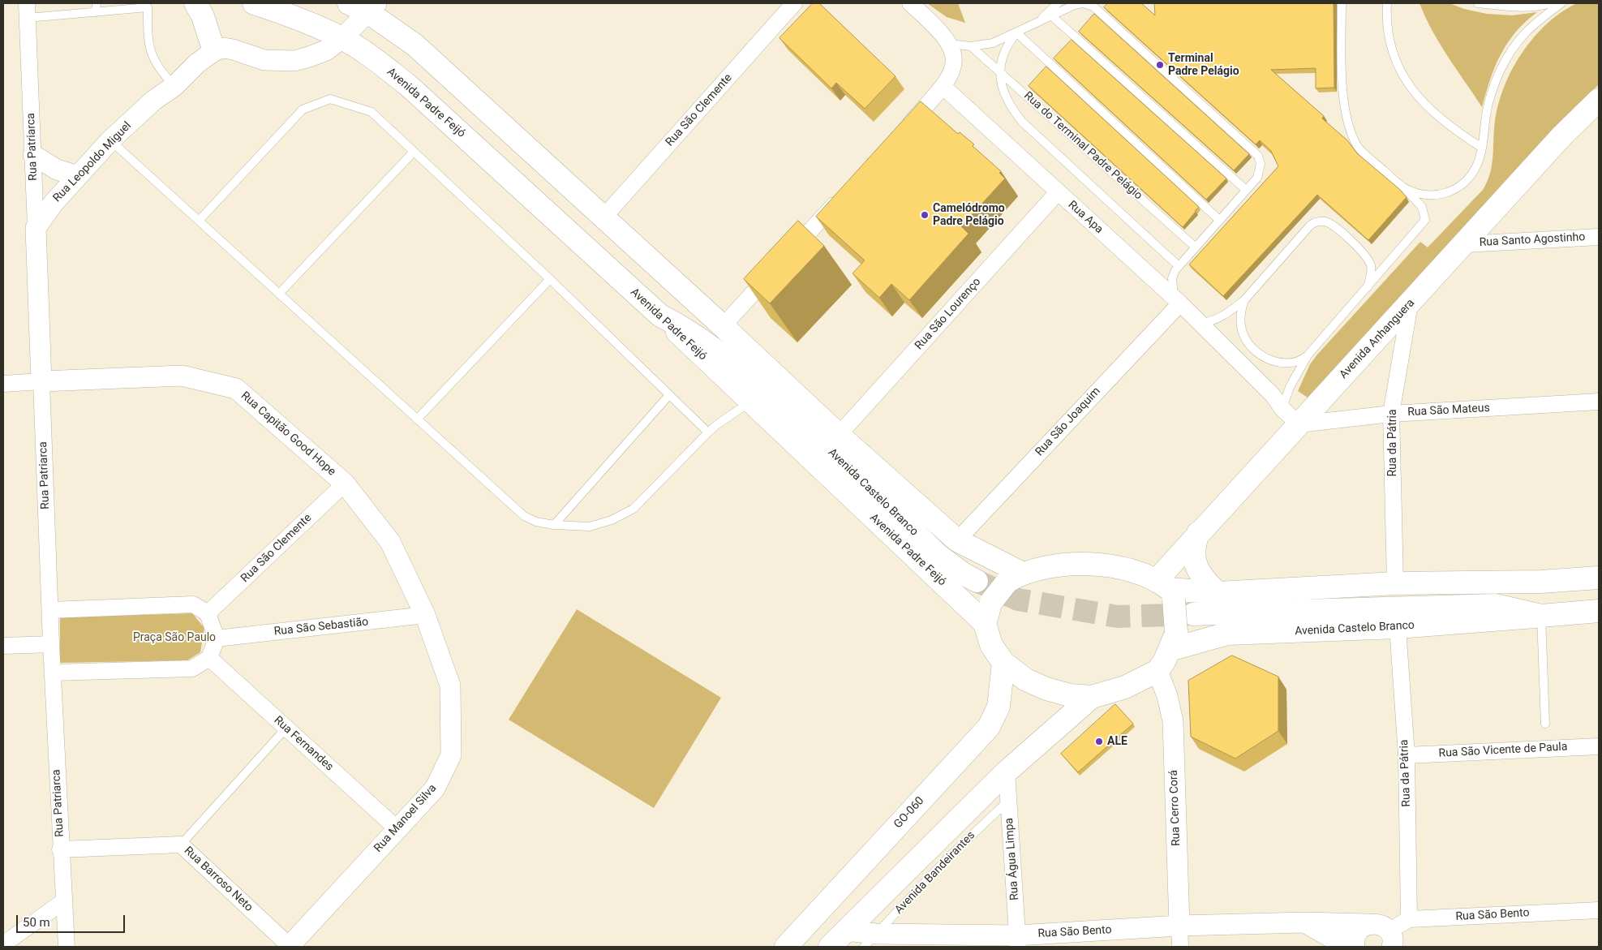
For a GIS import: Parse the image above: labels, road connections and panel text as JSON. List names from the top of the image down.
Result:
{
  "streets": {
    "main road": [
      "Avenida Padre Feijó",
      "Avenida Anhanguera",
      "Avenida Castelo Branco",
      "GO-060"
    ],
    "street": [
      "Rua São Clemente",
      "Rua Patriarca",
      "Rua Leopoldo Miguel",
      "Rua Apa",
      "Rua Santo Agostinho",
      "Rua São Lourenço",
      "Rua São Mateus",
      "Rua São Joaquim",
      "Rua Capitão Good Hope",
      "Rua da Pátria",
      "Rua São Sebastião",
      "Rua Fernandes",
      "Rua São Vicente de Paula",
      "Rua Cerro Corá",
      "Rua Manoel Silva",
      "Rua Água Limpa",
      "Rua Barroso Neto",
      "Rua São Bento"
    ],
    "lane": ["Rua do Terminal Padre Pelágio", "Avenida Bandeirantes"]
  },
  "crossings": [
    ["Avenida Padre Feijó", "Rua Leopoldo Miguel"],
    ["Avenida Padre Feijó", "Avenida Castelo Branco"],
    ["Rua São Clemente", "Rua Capitão Good Hope"],
    ["Rua Patriarca", "Rua Leopoldo Miguel"],
    ["Rua Patriarca", "Rua Capitão Good Hope"],
    ["Rua Patriarca", "Rua Barroso Neto"],
    ["Rua Apa", "Rua São Lourenço"],
    ["Rua Apa", "Avenida Anhanguera"],
    ["Rua Apa", "Rua São Mateus"],
    ["Rua Apa", "Rua São Joaquim"],
    ["Rua Santo Agostinho", "Avenida Anhanguera"],
    ["Avenida Anhanguera", "Rua São Mateus"],
    ["Avenida Anhanguera", "Rua da Pátria"],
    ["Avenida Anhanguera", "Avenida Castelo Branco"],
    ["Rua São Mateus", "Rua da Pátria"],
    ["Rua Capitão Good Hope", "Rua São Sebastião"],
    ["Rua Capitão Good Hope", "Rua Manoel Silva"],
    ["Rua da Pátria", "Avenida Castelo Branco"],
    ["Rua da Pátria", "Rua São Vicente de Paula"],
    ["Rua da Pátria", "Rua São Bento"],
    ["Rua São Sebastião", "Rua Manoel Silva"],
    ["Rua Fernandes", "Rua Manoel Silva"],
    ["Rua Cerro Corá", "Rua São Bento"],
    ["Rua Manoel Silva", "Rua Barroso Neto"],
    ["Rua Água Limpa", "Avenida Bandeirantes"],
    ["Rua Água Limpa", "Rua São Bento"],
    ["Avenida Bandeirantes", "Rua São Bento"]
  ],
  "parks": ["Praça São Paulo"],
  "places": ["Terminal Padre Pelágio", "Camelódromo Padre Pelágio", "ALE"],
  "scale_bar": "50 m"
}
